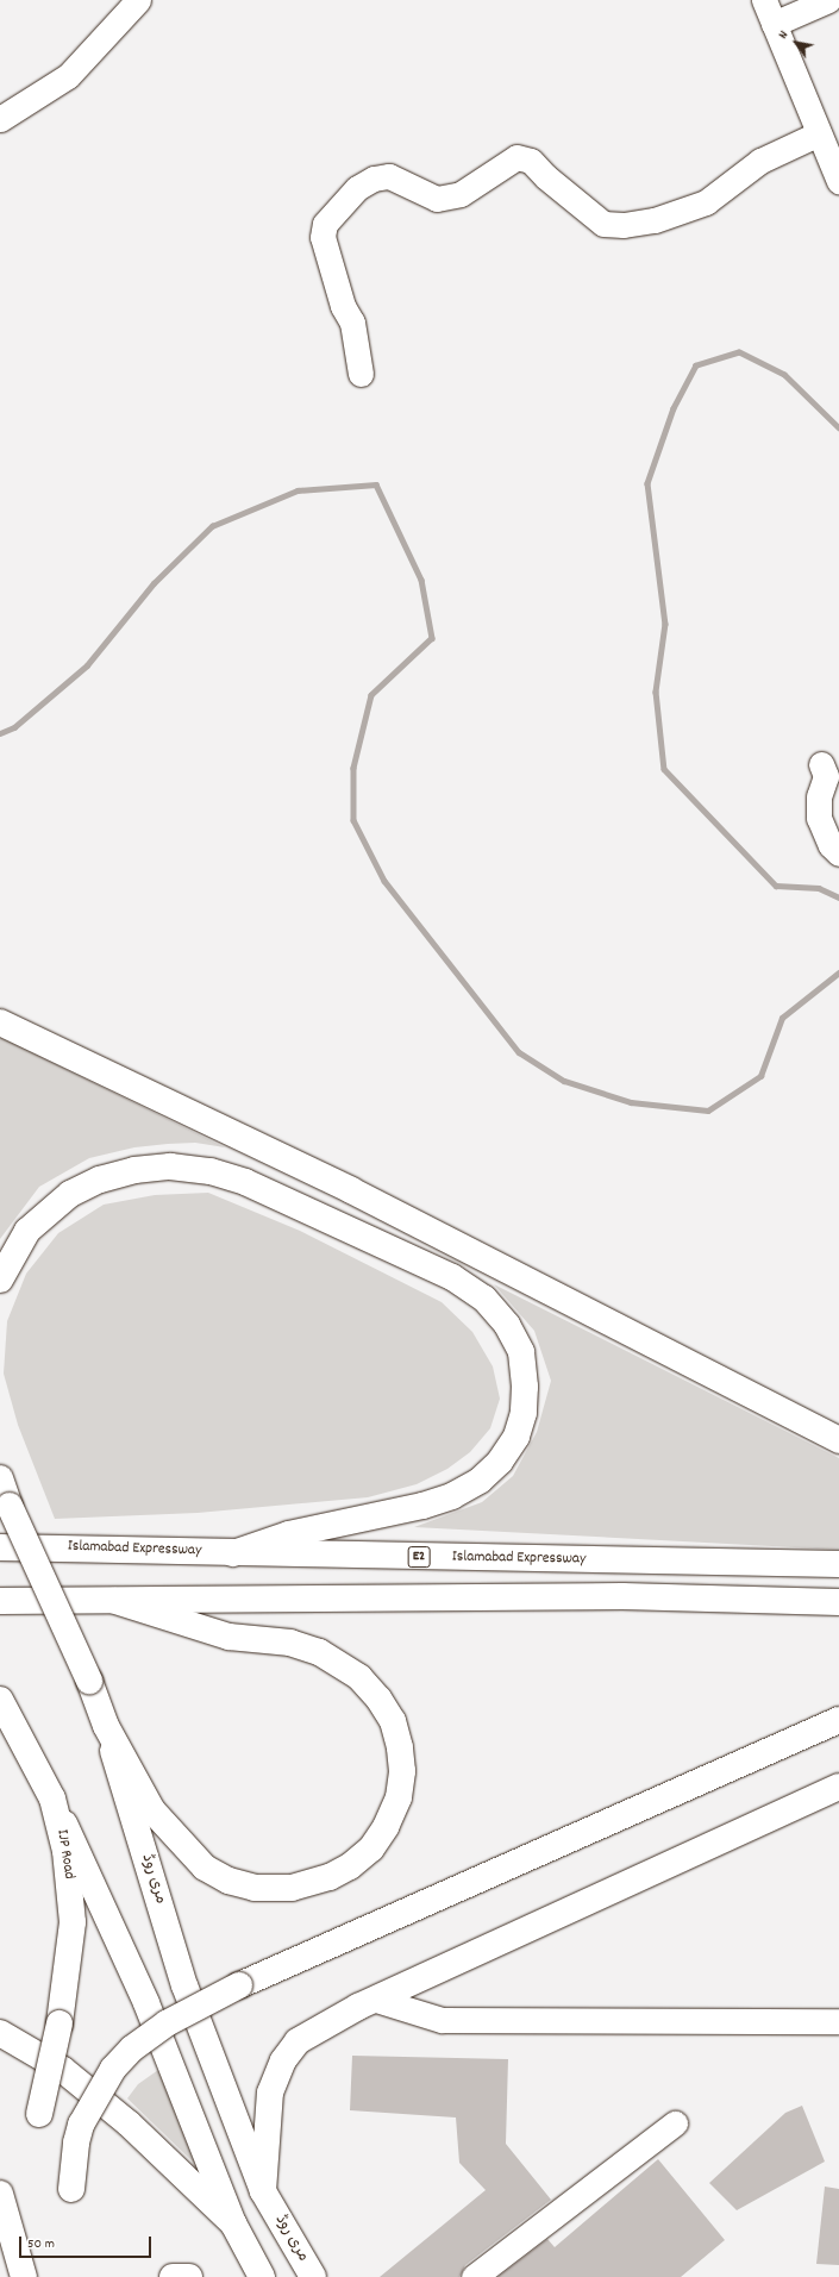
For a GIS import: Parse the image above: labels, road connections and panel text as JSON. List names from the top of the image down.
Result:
{
  "streets": {
    "main road": [
      "Islamabad Expressway",
      "E2",
      "IJP Road",
      "مری روڈ"
    ]
  },
  "scale_bar": "50 m",
  "north": "top left"
}
